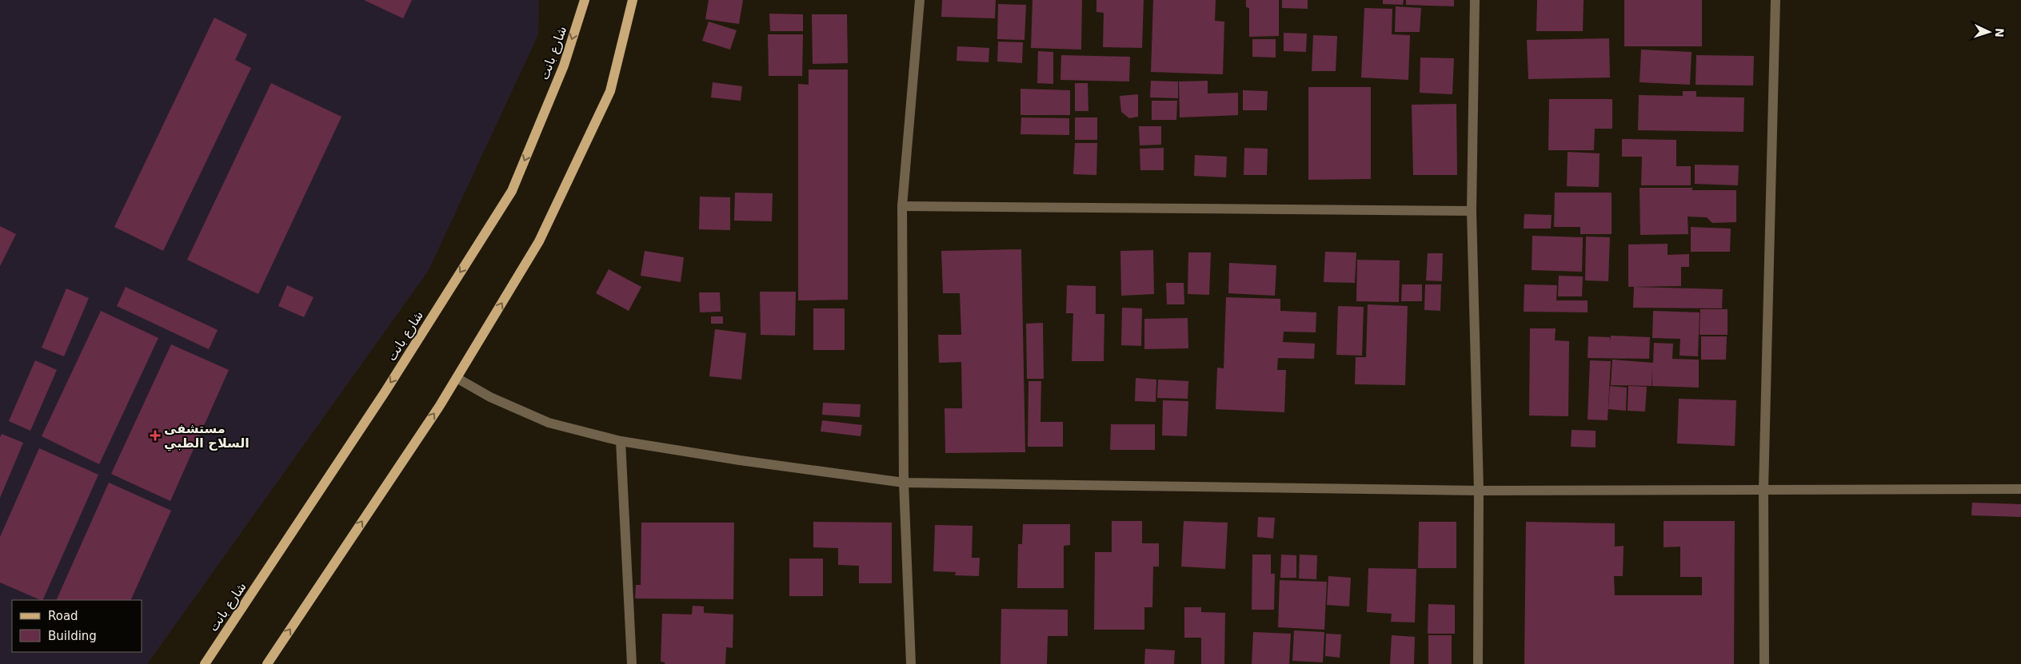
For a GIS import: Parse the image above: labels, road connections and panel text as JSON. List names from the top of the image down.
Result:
{
  "streets": {
    "main road": ["شارع بانت"]
  },
  "places": {
    "health": ["مستشفى السلاح الطبي"]
  },
  "legend": ["Road", "Building"],
  "north": "right"
}
